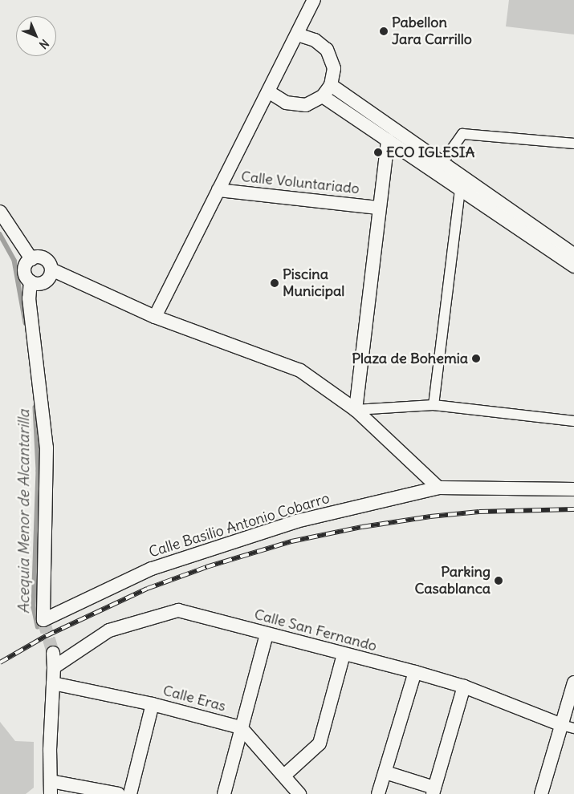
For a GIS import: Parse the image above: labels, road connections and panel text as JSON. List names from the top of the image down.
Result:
{
  "streets": {
    "street": [
      "Calle Voluntariado",
      "Calle Basilio Antonio Cobarro",
      "Calle San Fernando",
      "Calle Eras"
    ]
  },
  "water": ["Acequia Menor de Alcantarilla"],
  "places": [
    "Pabellon Jara Carrillo",
    "ECO IGLESIA",
    "Piscina Municipal",
    "Plaza de Bohemia",
    "Parking Casablanca"
  ],
  "north": "bottom right"
}
